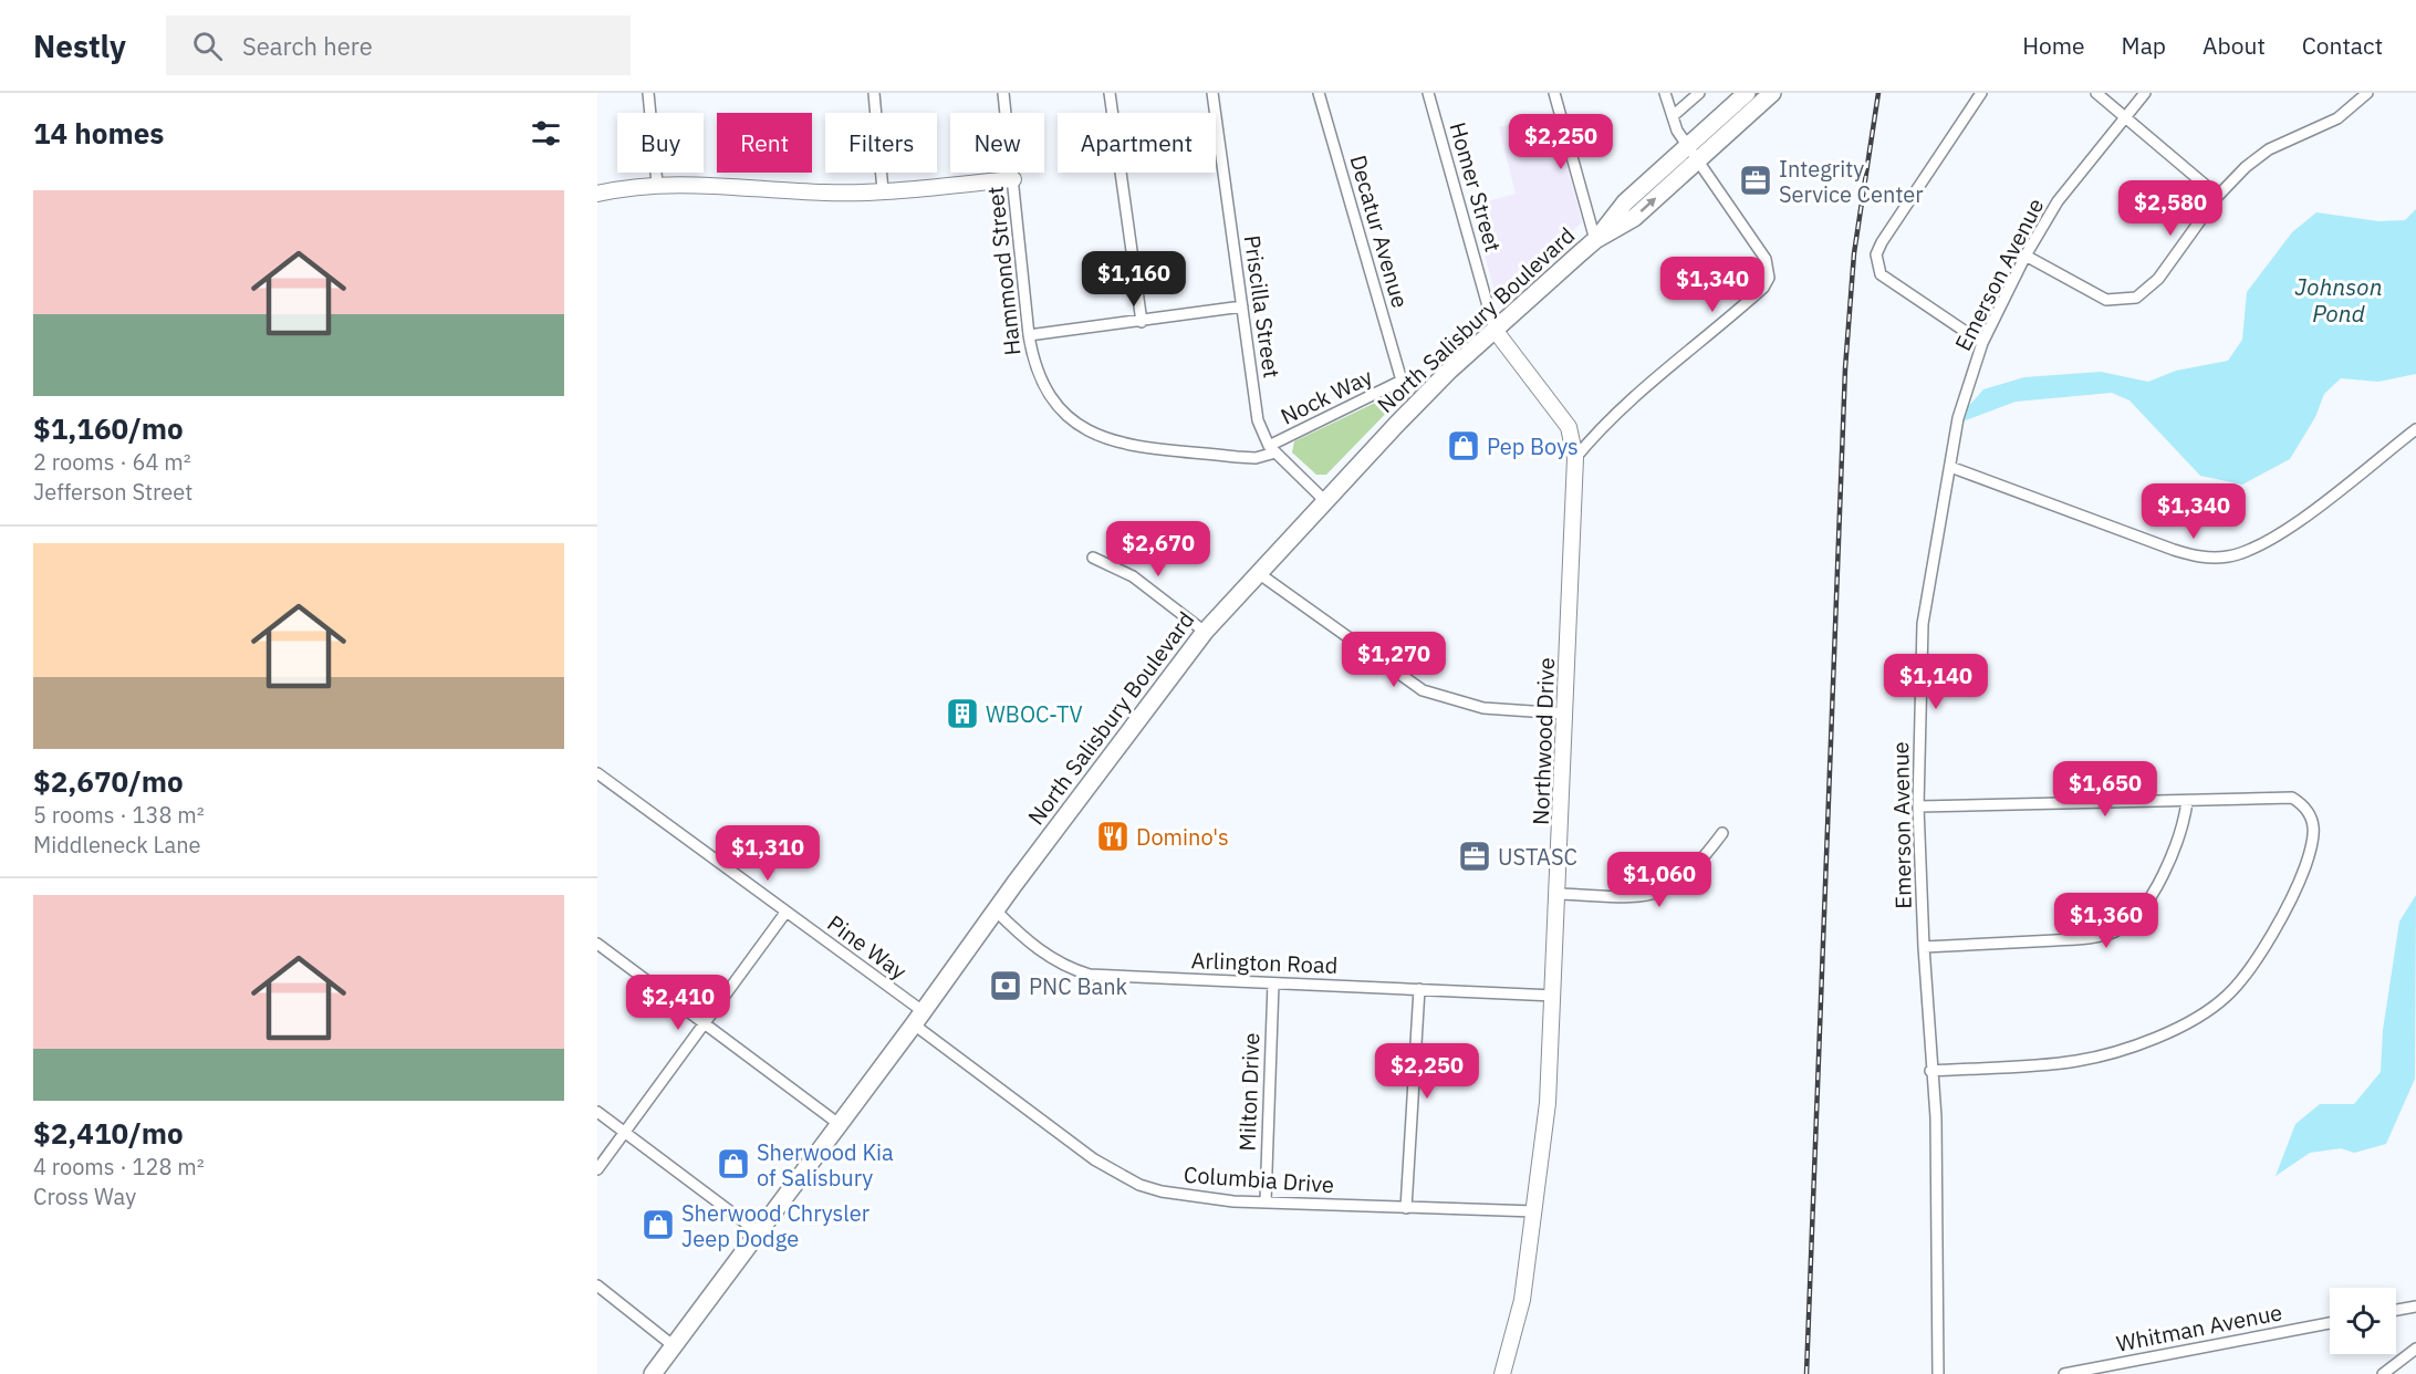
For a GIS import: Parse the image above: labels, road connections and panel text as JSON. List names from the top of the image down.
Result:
{
  "streets": {
    "main road": ["North Salisbury Boulevard"],
    "street": [
      "Homer Street",
      "Decatur Avenue",
      "Hammond Street",
      "Emerson Avenue",
      "Priscilla Street",
      "Nock Way",
      "Northwood Drive",
      "Pine Way",
      "Arlington Road",
      "Milton Drive",
      "Columbia Drive",
      "Whitman Avenue"
    ]
  },
  "crossings": [
    ["Homer Street", "North Salisbury Boulevard"],
    ["Homer Street", "Northwood Drive"],
    ["Decatur Avenue", "Nock Way"],
    ["Hammond Street", "Priscilla Street"],
    ["Hammond Street", "Nock Way"],
    ["Priscilla Street", "North Salisbury Boulevard"],
    ["Priscilla Street", "Nock Way"],
    ["North Salisbury Boulevard", "Northwood Drive"],
    ["North Salisbury Boulevard", "Pine Way"],
    ["North Salisbury Boulevard", "Arlington Road"],
    ["North Salisbury Boulevard", "Columbia Drive"],
    ["Northwood Drive", "Arlington Road"],
    ["Northwood Drive", "Columbia Drive"],
    ["Pine Way", "Columbia Drive"],
    ["Arlington Road", "Milton Drive"],
    ["Milton Drive", "Columbia Drive"]
  ],
  "water": ["Johnson Pond"],
  "places": {
    "office": ["Integrity Service Center", "USTASC"],
    "shop": ["Pep Boys", "Sherwood Kia of Salisbury", "Sherwood Chrysler Jeep Dodge"],
    "building": ["WBOC-TV"],
    "restaurant": ["Domino's"],
    "bank": ["PNC Bank"]
  },
  "page": {
    "header": "Nestly",
    "search": "Search here",
    "nav": [
      "Home",
      "Map",
      "About",
      "Contact"
    ],
    "heading": "14 homes",
    "chip": [
      "Buy",
      "Rent",
      "Filters",
      "New",
      "Apartment"
    ],
    "price": [
      "$2,250",
      "$2,580",
      "$1,160",
      "$1,340",
      "$1,340",
      "$2,670",
      "$1,270",
      "$1,140",
      "$1,650",
      "$1,310",
      "$1,060",
      "$1,360",
      "$2,410",
      "$2,250"
    ],
    "list": [
      {
        "name": "$1,160/mo",
        "note": "2 rooms · 64 m² · Jefferson Street"
      },
      {
        "name": "$2,670/mo",
        "note": "5 rooms · 138 m² · Middleneck Lane"
      },
      {
        "name": "$2,410/mo",
        "note": "4 rooms · 128 m² · Cross Way"
      }
    ]
  }
}
